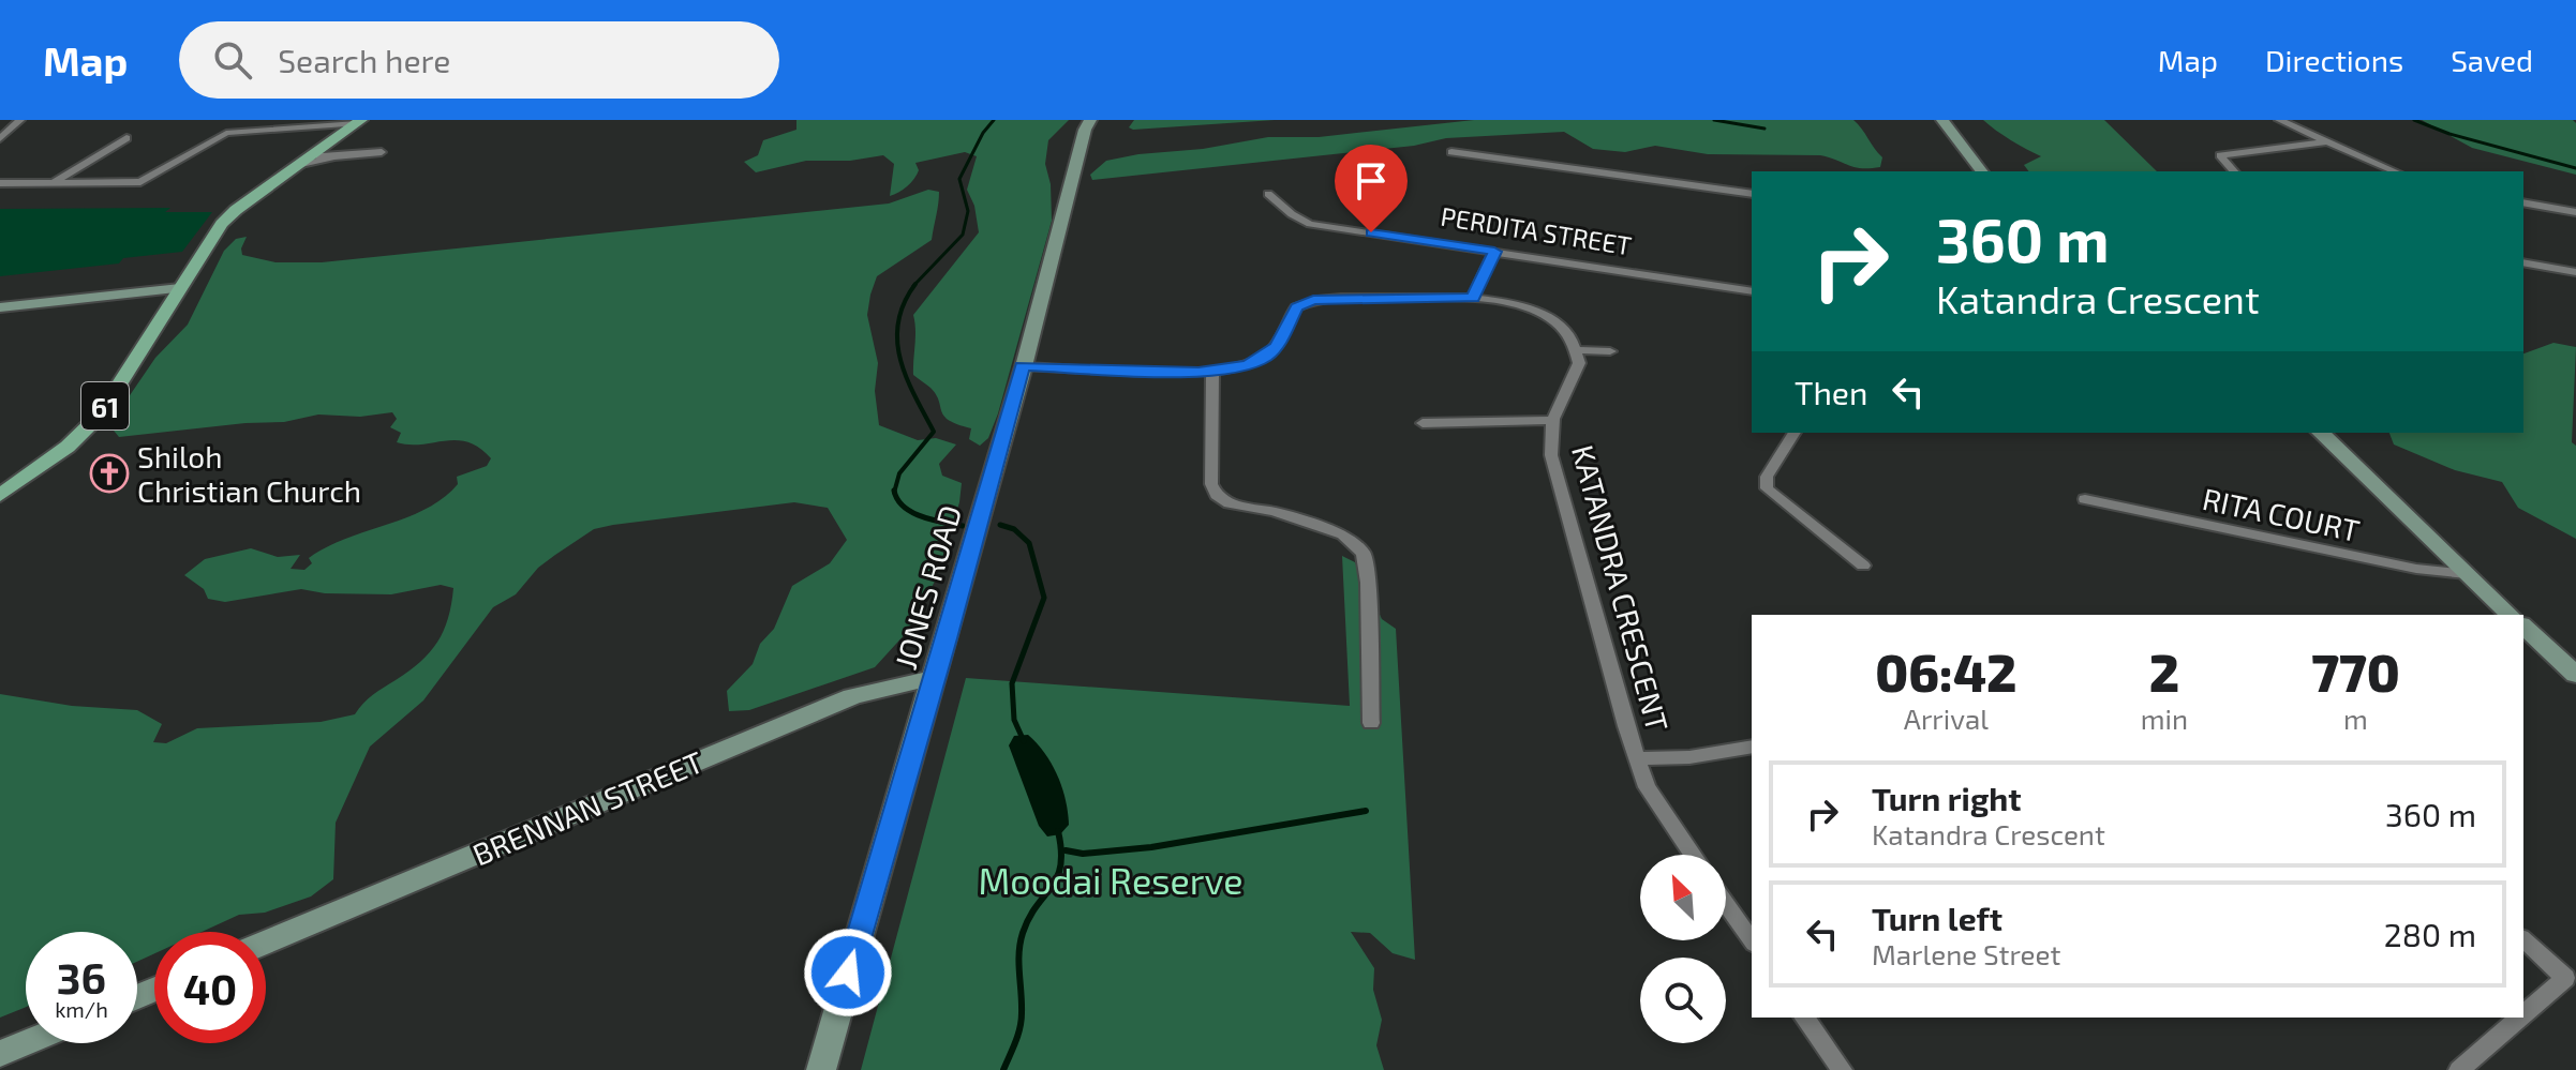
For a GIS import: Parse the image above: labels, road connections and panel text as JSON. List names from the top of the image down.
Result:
{
  "streets": {
    "main road": ["61"],
    "street": [
      "PERDITA STREET",
      "RITA COURT",
      "JONES ROAD",
      "KATANDRA CRESCENT",
      "BRENNAN STREET"
    ]
  },
  "crossings": [
    ["JONES ROAD", "BRENNAN STREET"]
  ],
  "parks": ["Moodai Reserve"],
  "places": {
    "church": ["Shiloh Christian Church"]
  },
  "north": "top left",
  "page": {
    "header": "Map",
    "search": "Search here",
    "nav": ["Map", "Directions", "Saved"],
    "turn": ["360 m", "Katandra Crescent"],
    "then": "Then",
    "eta": [
      "06:42",
      "Arrival",
      "2",
      "min",
      "770",
      "m"
    ],
    "list": [
      {
        "name": "Turn right",
        "note": "Katandra Crescent",
        "value": "360 m"
      },
      {
        "name": "Turn left",
        "note": "Marlene Street",
        "value": "280 m"
      }
    ],
    "speed": "36 km/h",
    "limit": "40"
  }
}
